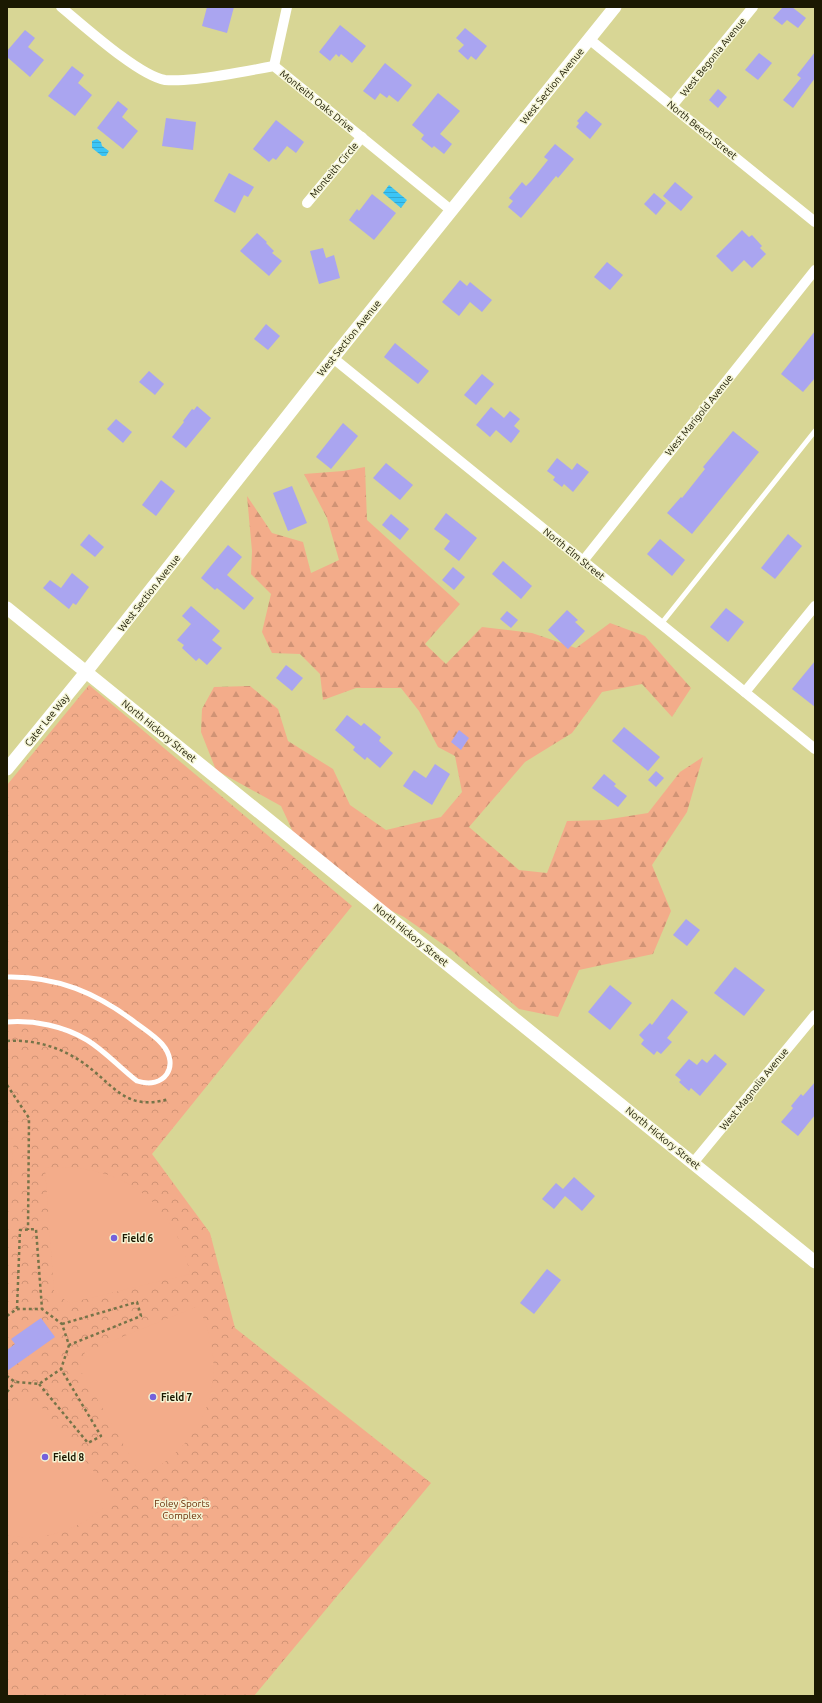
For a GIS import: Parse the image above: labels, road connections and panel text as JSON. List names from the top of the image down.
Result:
{
  "streets": {
    "street": [
      "West Begonia Avenue",
      "West Section Avenue",
      "Monteith Oaks Drive",
      "North Beech Street",
      "Monteith Circle",
      "West Marigold Avenue",
      "North Elm Street",
      "Cater Lee Way",
      "North Hickory Street",
      "West Magnolia Avenue"
    ]
  },
  "crossings": [
    ["West Begonia Avenue", "North Beech Street"],
    ["West Section Avenue", "Monteith Oaks Drive"],
    ["West Section Avenue", "North Beech Street"],
    ["West Section Avenue", "North Elm Street"],
    ["West Section Avenue", "Cater Lee Way"],
    ["West Section Avenue", "North Hickory Street"],
    ["Monteith Oaks Drive", "Monteith Circle"],
    ["West Marigold Avenue", "North Elm Street"],
    ["Cater Lee Way", "North Hickory Street"],
    ["North Hickory Street", "West Magnolia Avenue"]
  ],
  "parks": ["Foley Sports Complex"],
  "places": ["Field 6", "Field 7", "Field 8"]
}
